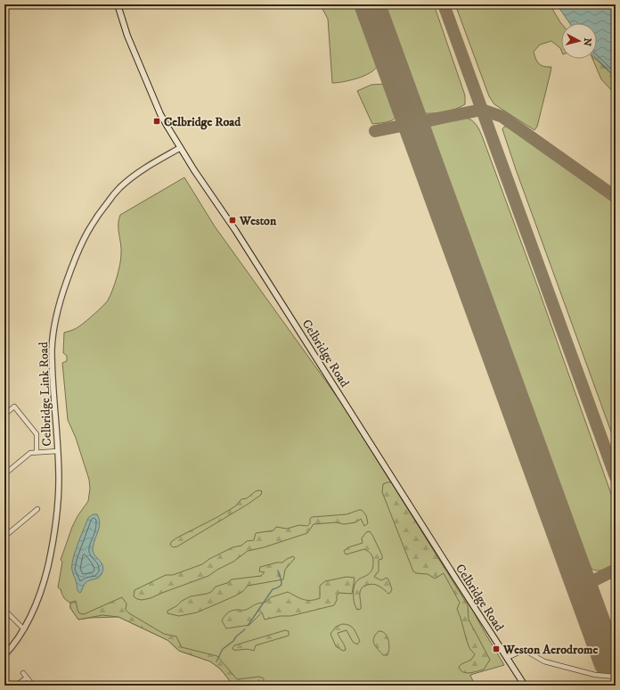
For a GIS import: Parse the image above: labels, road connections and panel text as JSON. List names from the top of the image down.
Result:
{
  "streets": {
    "main road": ["Celbridge Road"],
    "street": ["Celbridge Link Road"]
  },
  "crossings": [
    ["Celbridge Road", "Celbridge Link Road"]
  ],
  "places": {
    "transit": ["Celbridge Road", "Weston", "Weston Aerodrome"]
  },
  "north": "right"
}
